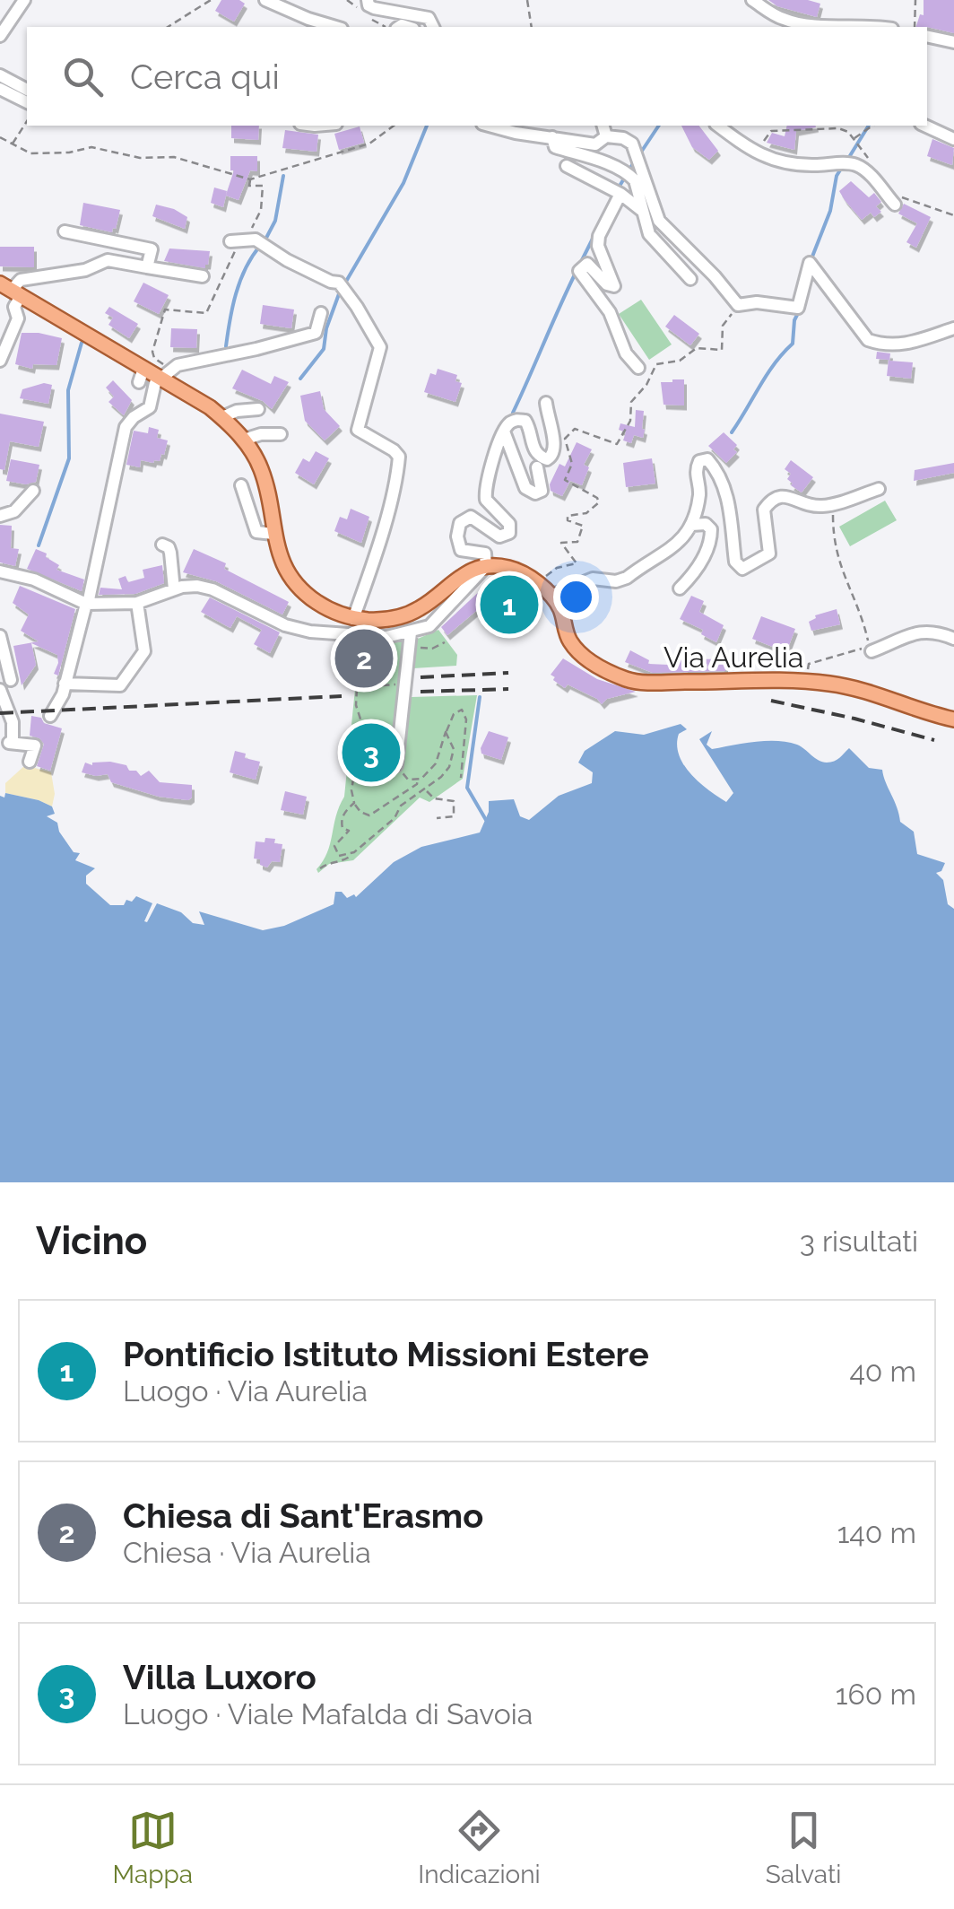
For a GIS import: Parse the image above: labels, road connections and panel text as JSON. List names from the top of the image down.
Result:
{
  "streets": {
    "main road": ["Via Aurelia"]
  },
  "page": {
    "search": "Cerca qui",
    "pins": ["1", "2", "3"],
    "heading": ["Vicino", "3 risultati"],
    "list": [
      {
        "mark": "1",
        "name": "Pontificio Istituto Missioni Estere",
        "note": "Luogo · Via Aurelia",
        "value": "40 m"
      },
      {
        "mark": "2",
        "name": "Chiesa di Sant'Erasmo",
        "note": "Chiesa · Via Aurelia",
        "value": "140 m"
      },
      {
        "mark": "3",
        "name": "Villa Luxoro",
        "note": "Luogo · Viale Mafalda di Savoia",
        "value": "160 m"
      }
    ],
    "nav": ["Mappa", "Indicazioni", "Salvati"]
  }
}
